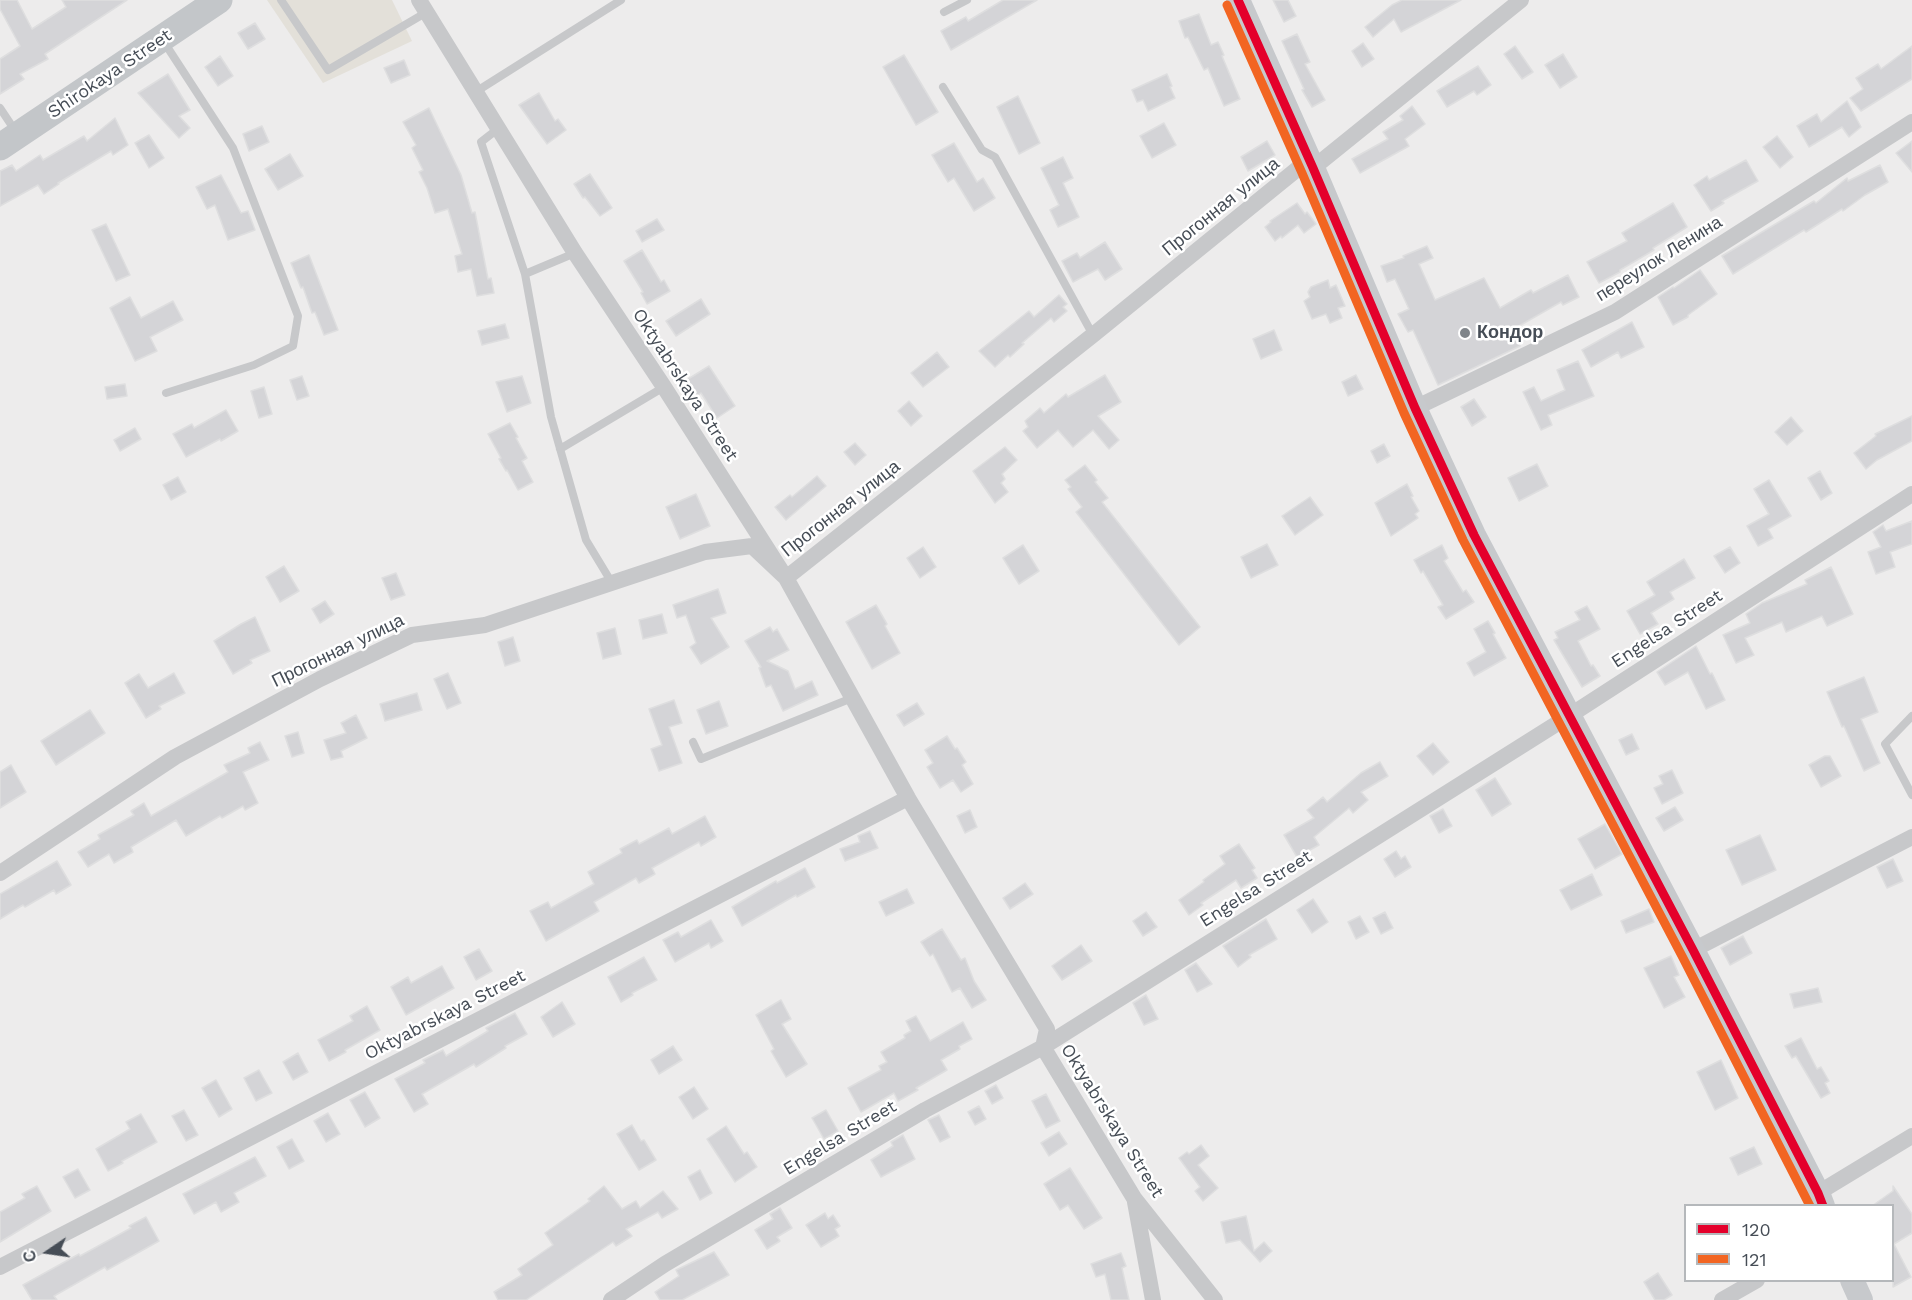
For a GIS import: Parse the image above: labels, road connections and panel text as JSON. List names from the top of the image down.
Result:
{
  "streets": {
    "main road": ["Shirokaya Street"],
    "street": [
      "Прогонная улица",
      "переулок Ленина",
      "Oktyabrskaya Street",
      "Engelsa Street"
    ]
  },
  "crossings": [
    ["Прогонная улица", "Oktyabrskaya Street"],
    ["Oktyabrskaya Street", "Engelsa Street"]
  ],
  "places": ["Кондор"],
  "lines": ["transit line 120", "transit line 121"],
  "legend": ["120", "121"],
  "north": "left"
}
